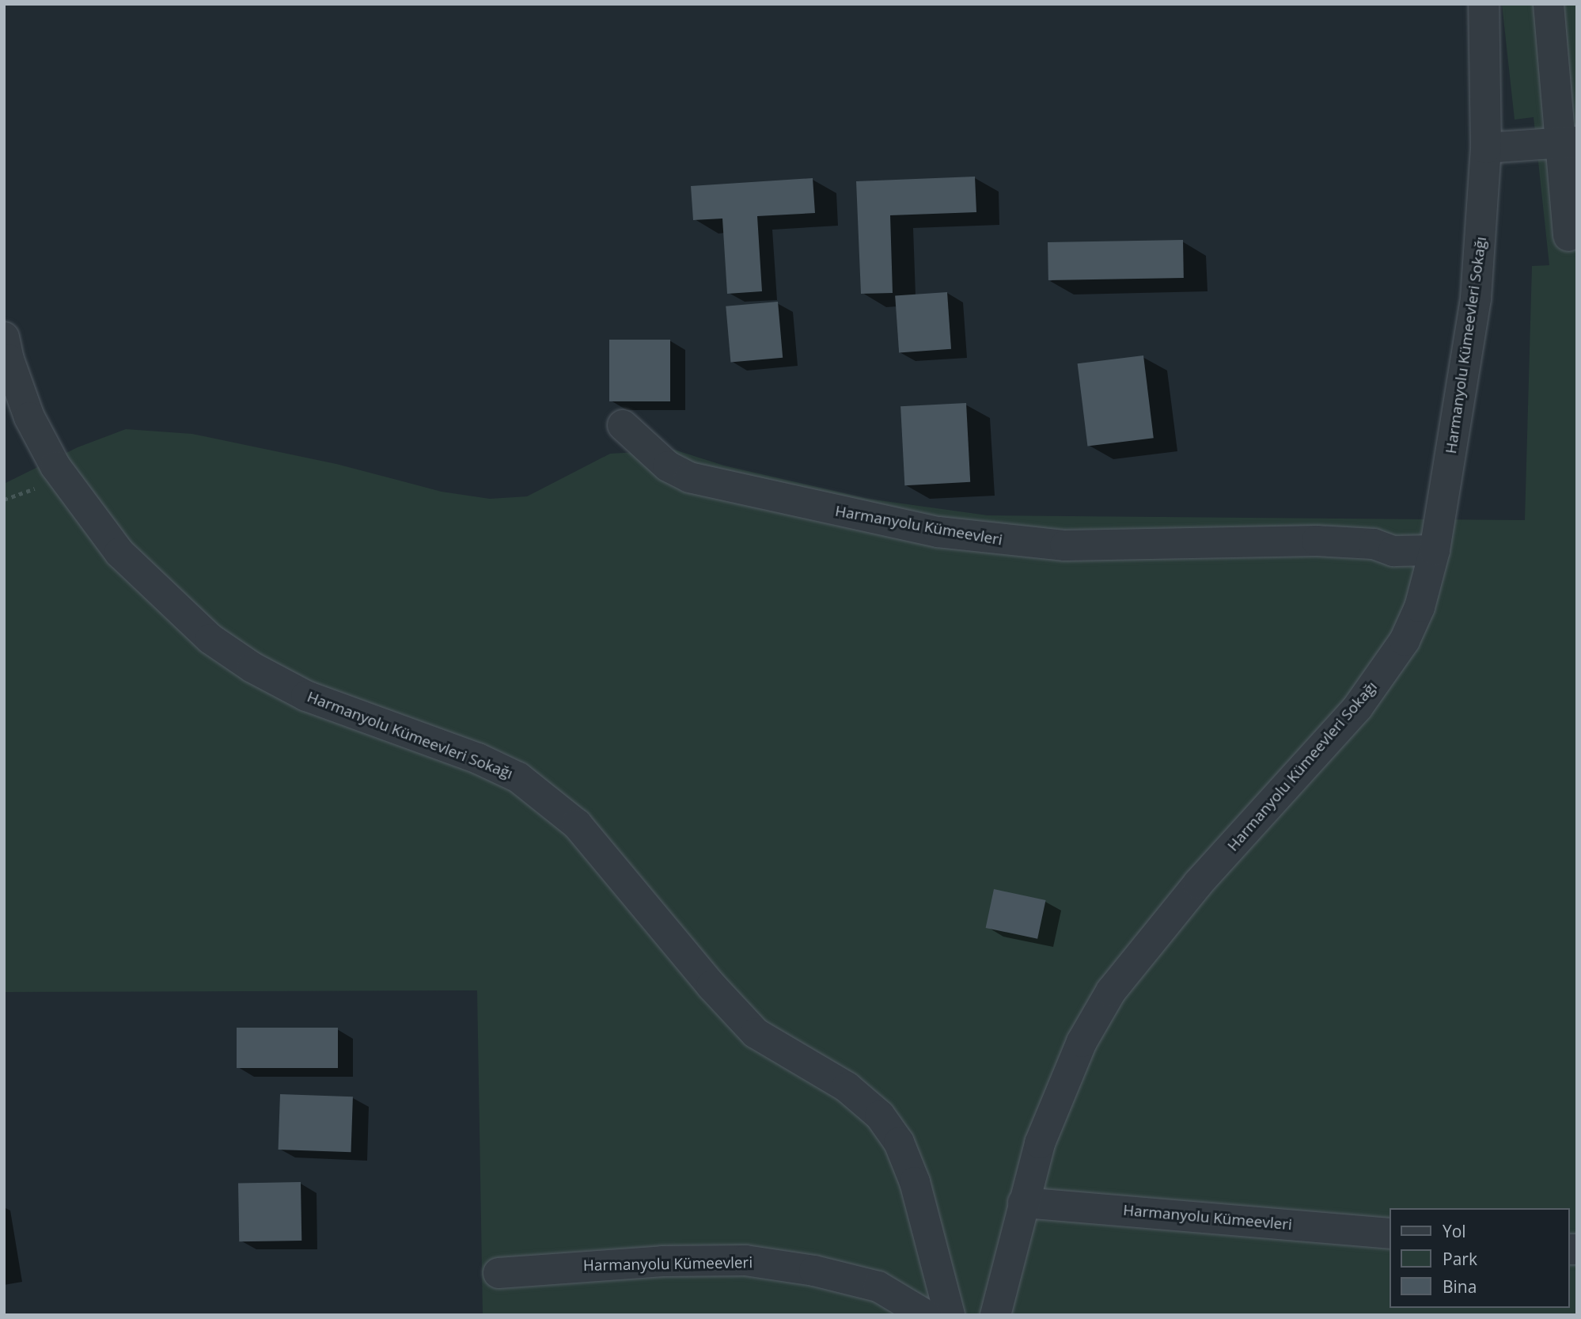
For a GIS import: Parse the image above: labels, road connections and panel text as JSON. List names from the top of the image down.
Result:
{
  "streets": {
    "street": ["Harmanyolu Kümeevleri Sokağı", "Harmanyolu Kümeevleri"]
  },
  "crossings": [
    ["Harmanyolu Kümeevleri Sokağı", "Harmanyolu Kümeevleri"]
  ],
  "legend": ["Yol", "Park", "Bina"]
}
